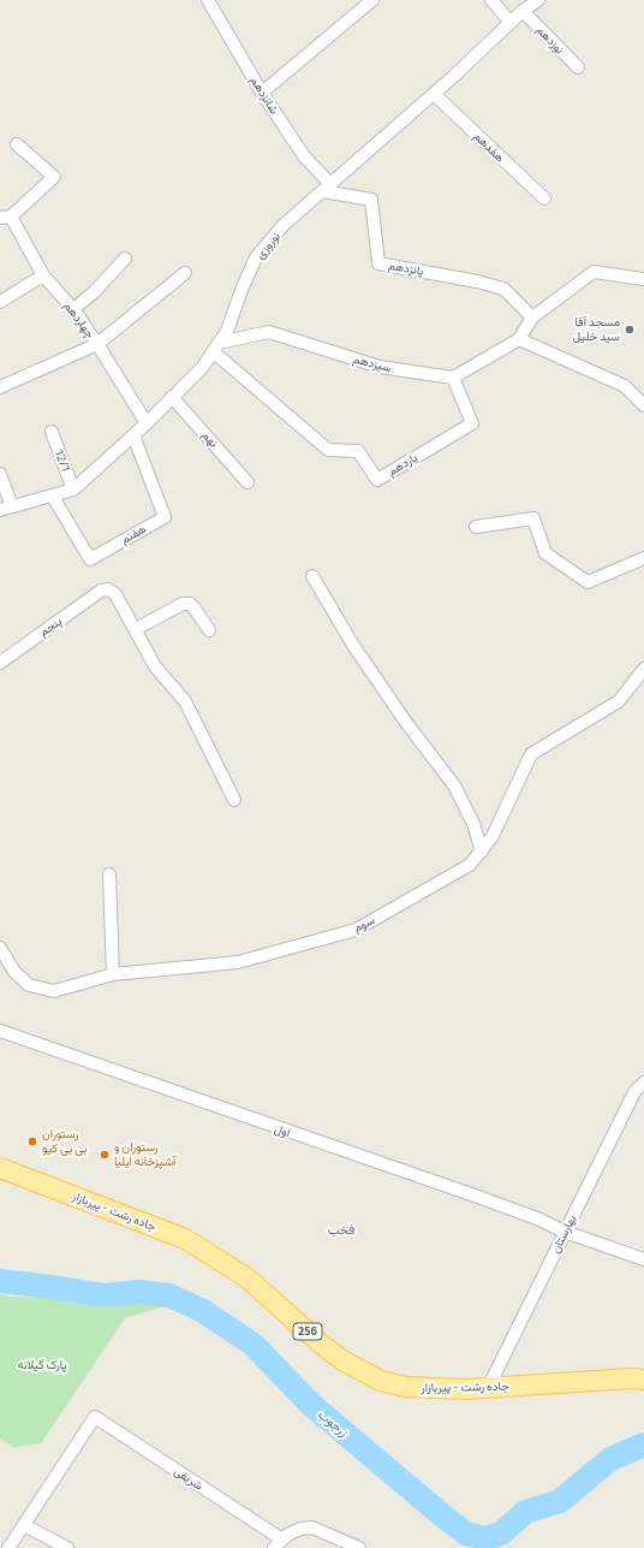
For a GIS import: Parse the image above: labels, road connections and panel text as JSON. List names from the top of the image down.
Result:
{
  "streets": {
    "main road": ["جاده رشت - پیربازار", "256"],
    "street": [
      "نوزدهم",
      "شانزدهم",
      "هفدهم",
      "نوروزی",
      "پانزدهم",
      "چهاردهم",
      "سیزدهم",
      "نهم",
      "12/1",
      "یازدهم",
      "هفتم",
      "پنجم",
      "سوم",
      "اول",
      "بهارستان",
      "شریفی"
    ]
  },
  "crossings": [
    ["نوزدهم", "نوروزی"],
    ["شانزدهم", "نوروزی"],
    ["شانزدهم", "پانزدهم"],
    ["هفدهم", "نوروزی"],
    ["نوروزی", "پانزدهم"],
    ["نوروزی", "چهاردهم"],
    ["نوروزی", "سیزدهم"],
    ["نوروزی", "نهم"],
    ["نوروزی", "12/1"],
    ["نوروزی", "یازدهم"],
    ["نوروزی", "هفتم"],
    ["سیزدهم", "یازدهم"],
    ["اول", "بهارستان"],
    ["جاده رشت - پیربازار", "بهارستان"]
  ],
  "districts": ["فخب"],
  "water": ["زرجوب"],
  "parks": ["پارک گیلانه"],
  "places": ["مسجد آقا سید خلیل", "رستوران بی بی کیو", "رستوران و آشپزخانه ایلیا"]
}
